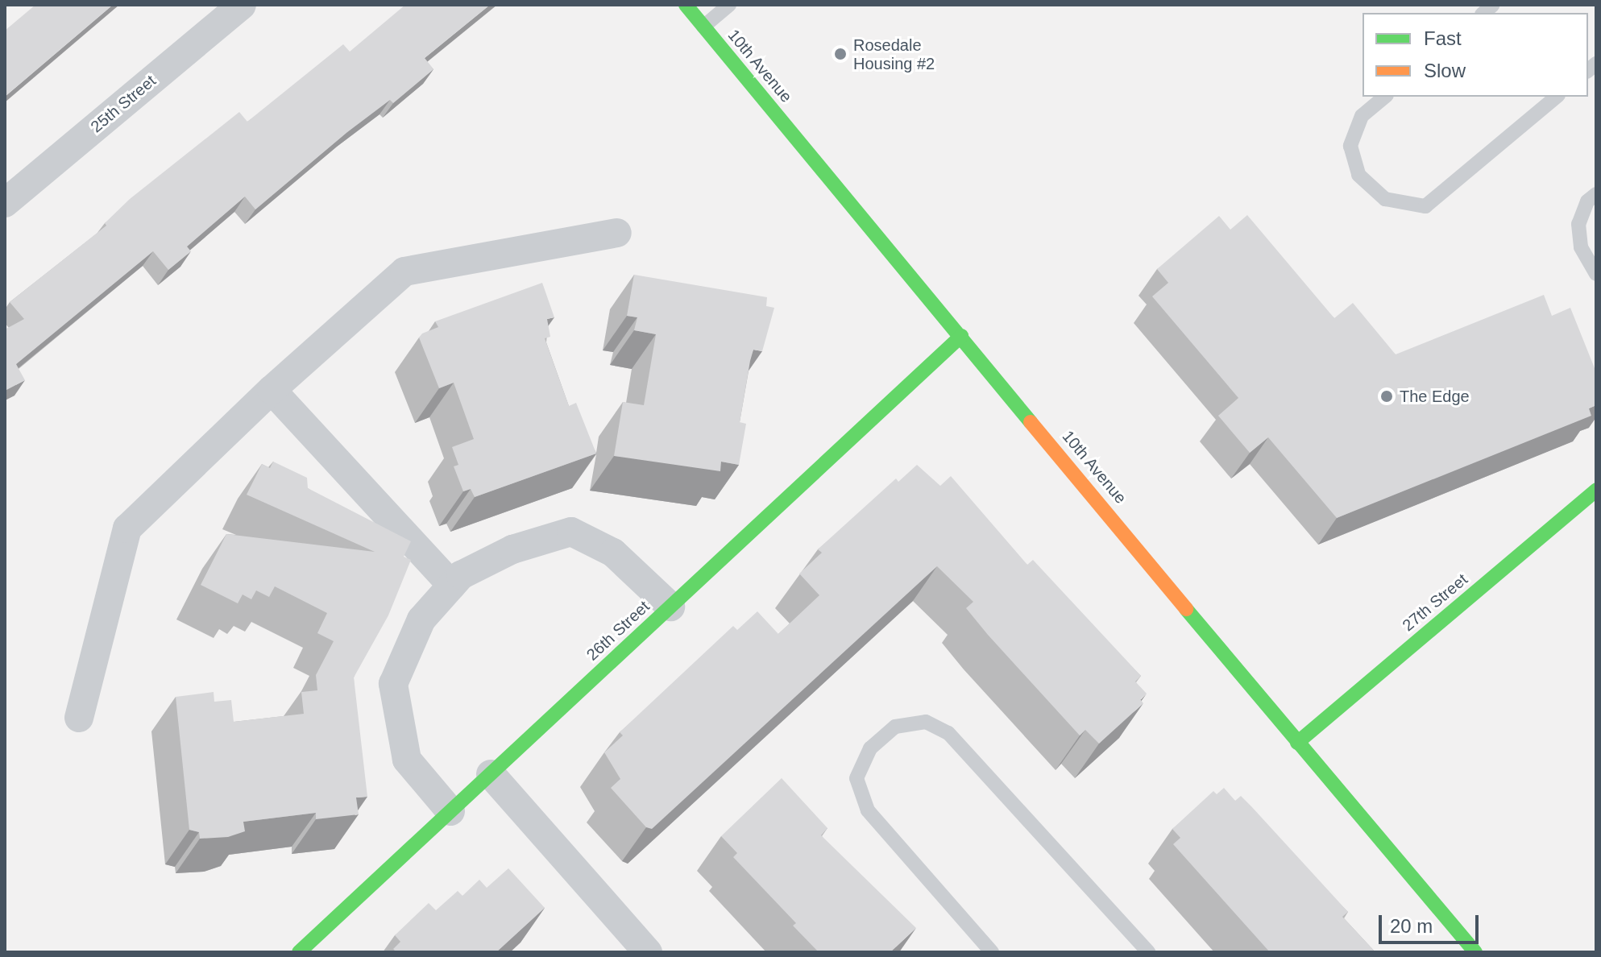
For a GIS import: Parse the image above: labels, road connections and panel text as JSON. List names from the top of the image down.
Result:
{
  "streets": {
    "street": [
      "10th Avenue",
      "25th Street",
      "27th Street",
      "26th Street"
    ]
  },
  "crossings": [
    ["10th Avenue", "27th Street"],
    ["10th Avenue", "26th Street"]
  ],
  "places": ["Rosedale Housing #2", "The Edge"],
  "legend": ["Fast", "Slow"],
  "scale_bar": "20 m"
}
